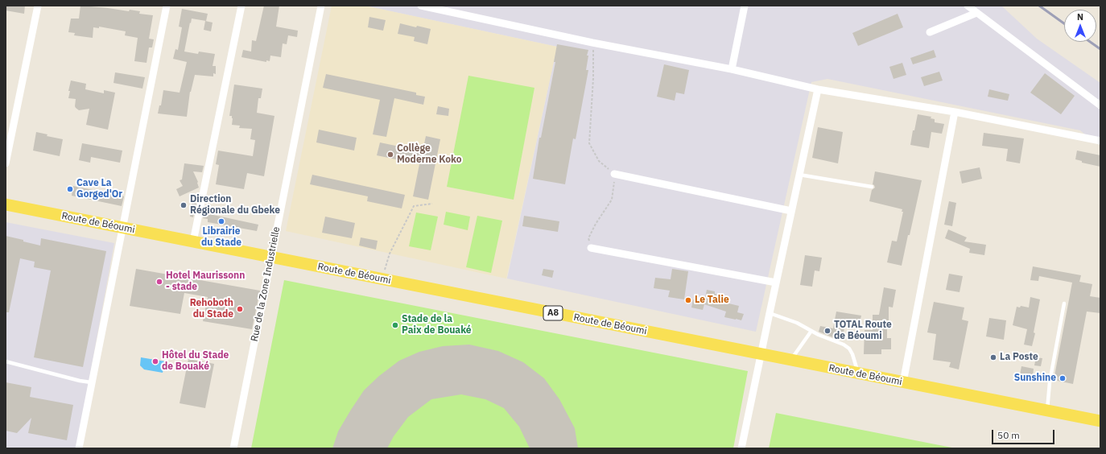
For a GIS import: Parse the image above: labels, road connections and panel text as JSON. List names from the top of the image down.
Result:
{
  "streets": {
    "main road": ["Route de Béoumi", "A8"],
    "street": ["Rue de la Zone Industrielle"]
  },
  "crossings": [
    ["Route de Béoumi", "Rue de la Zone Industrielle"]
  ],
  "places": [
    "Collège Moderne Koko",
    "Cave La Gorged'Or",
    "Direction Régionale du Gbeke",
    "Librairie du Stade",
    "Hotel Maurissonn - stade",
    "Le Talie",
    "Rehoboth du Stade",
    "Stade de la Paix de Bouaké",
    "TOTAL Route de Béoumi",
    "La Poste",
    "Hôtel du Stade de Bouaké",
    "Sunshine"
  ],
  "scale_bar": "50 m",
  "north": "top"
}
